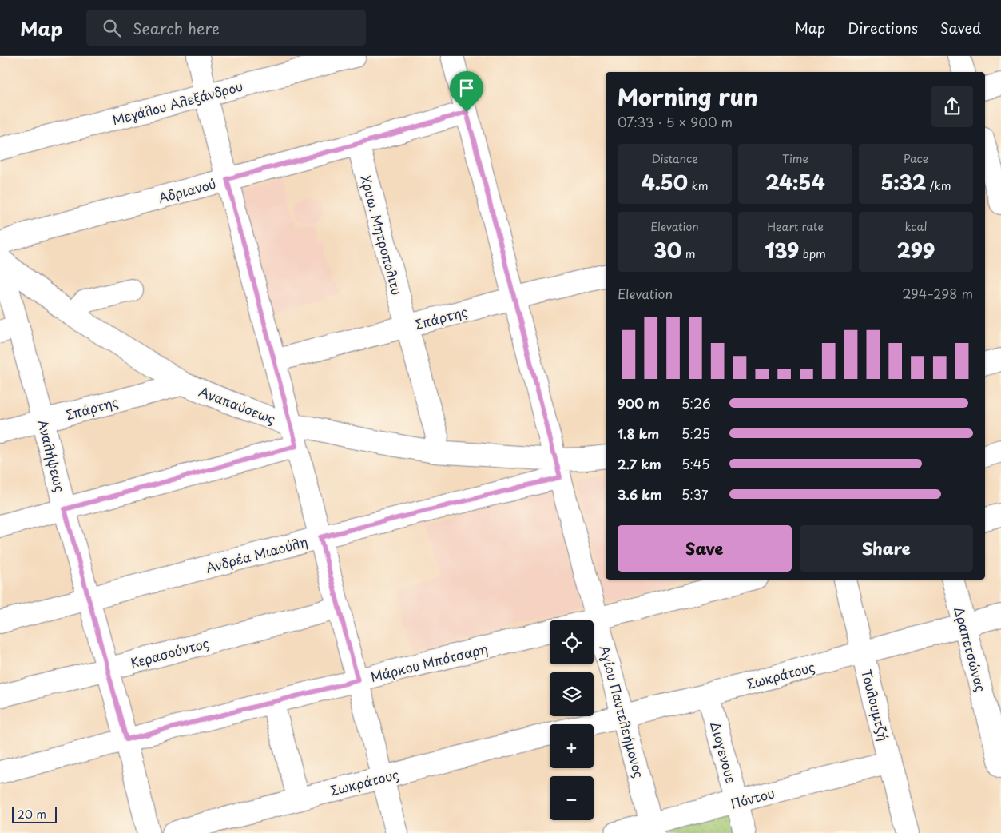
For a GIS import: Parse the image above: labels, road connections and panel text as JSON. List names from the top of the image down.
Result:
{
  "streets": {
    "street": [
      "Μεγάλου Αλεξάνδρου",
      "Αδριανού",
      "Χρυω. Μητροπολιτυ",
      "Σπάρτης",
      "Αναπαύσεως",
      "Αναλήψεως",
      "Ανδρέα Μιαούλη",
      "Δραπετσώνας",
      "Κερασούντος",
      "Μάρκου Μπότσαρη",
      "Σωκράτους",
      "Τουλουμτζή",
      "Αγίου Παντελεήμονος",
      "Διογενουε",
      "Πόντου"
    ]
  },
  "crossings": [
    ["Αδριανού", "Χρυω. Μητροπολιτυ"],
    ["Αδριανού", "Αγίου Παντελεήμονος"],
    ["Χρυω. Μητροπολιτυ", "Σπάρτης"],
    ["Χρυω. Μητροπολιτυ", "Αναπαύσεως"],
    ["Σπάρτης", "Αναπαύσεως"],
    ["Σπάρτης", "Αναλήψεως"],
    ["Σπάρτης", "Αγίου Παντελεήμονος"],
    ["Αναπαύσεως", "Αναλήψεως"],
    ["Αναπαύσεως", "Ανδρέα Μιαούλη"],
    ["Αναπαύσεως", "Αγίου Παντελεήμονος"],
    ["Αναλήψεως", "Ανδρέα Μιαούλη"],
    ["Αναλήψεως", "Κερασούντος"],
    ["Αναλήψεως", "Μάρκου Μπότσαρη"],
    ["Ανδρέα Μιαούλη", "Αγίου Παντελεήμονος"],
    ["Δραπετσώνας", "Σωκράτους"],
    ["Σωκράτους", "Τουλουμτζή"],
    ["Σωκράτους", "Αγίου Παντελεήμονος"],
    ["Σωκράτους", "Διογενουε"],
    ["Τουλουμτζή", "Πόντου"],
    ["Αγίου Παντελεήμονος", "Πόντου"],
    ["Διογενουε", "Πόντου"]
  ],
  "scale_bar": "20 m",
  "page": {
    "header": "Map",
    "search": "Search here",
    "nav": ["Map", "Directions", "Saved"],
    "heading": ["Morning run", "07:33 · 5 × 900 m"],
    "stats": [
      ["Distance", "4.50 km"],
      ["Time", "24:54"],
      ["Pace", "5:32 /km"],
      ["Elevation", "30 m"],
      ["Heart rate", "139 bpm"],
      ["kcal", "299"]
    ],
    "chart": ["Elevation", "294–298 m"],
    "list": [
      {
        "name": "900 m",
        "note": "5:26"
      },
      {
        "name": "1.8 km",
        "note": "5:25"
      },
      {
        "name": "2.7 km",
        "note": "5:45"
      },
      {
        "name": "3.6 km",
        "note": "5:37"
      }
    ],
    "buttons": ["Save", "Share"],
    "map_buttons": ["+", "−"],
    "scale": "20 m"
  }
}
